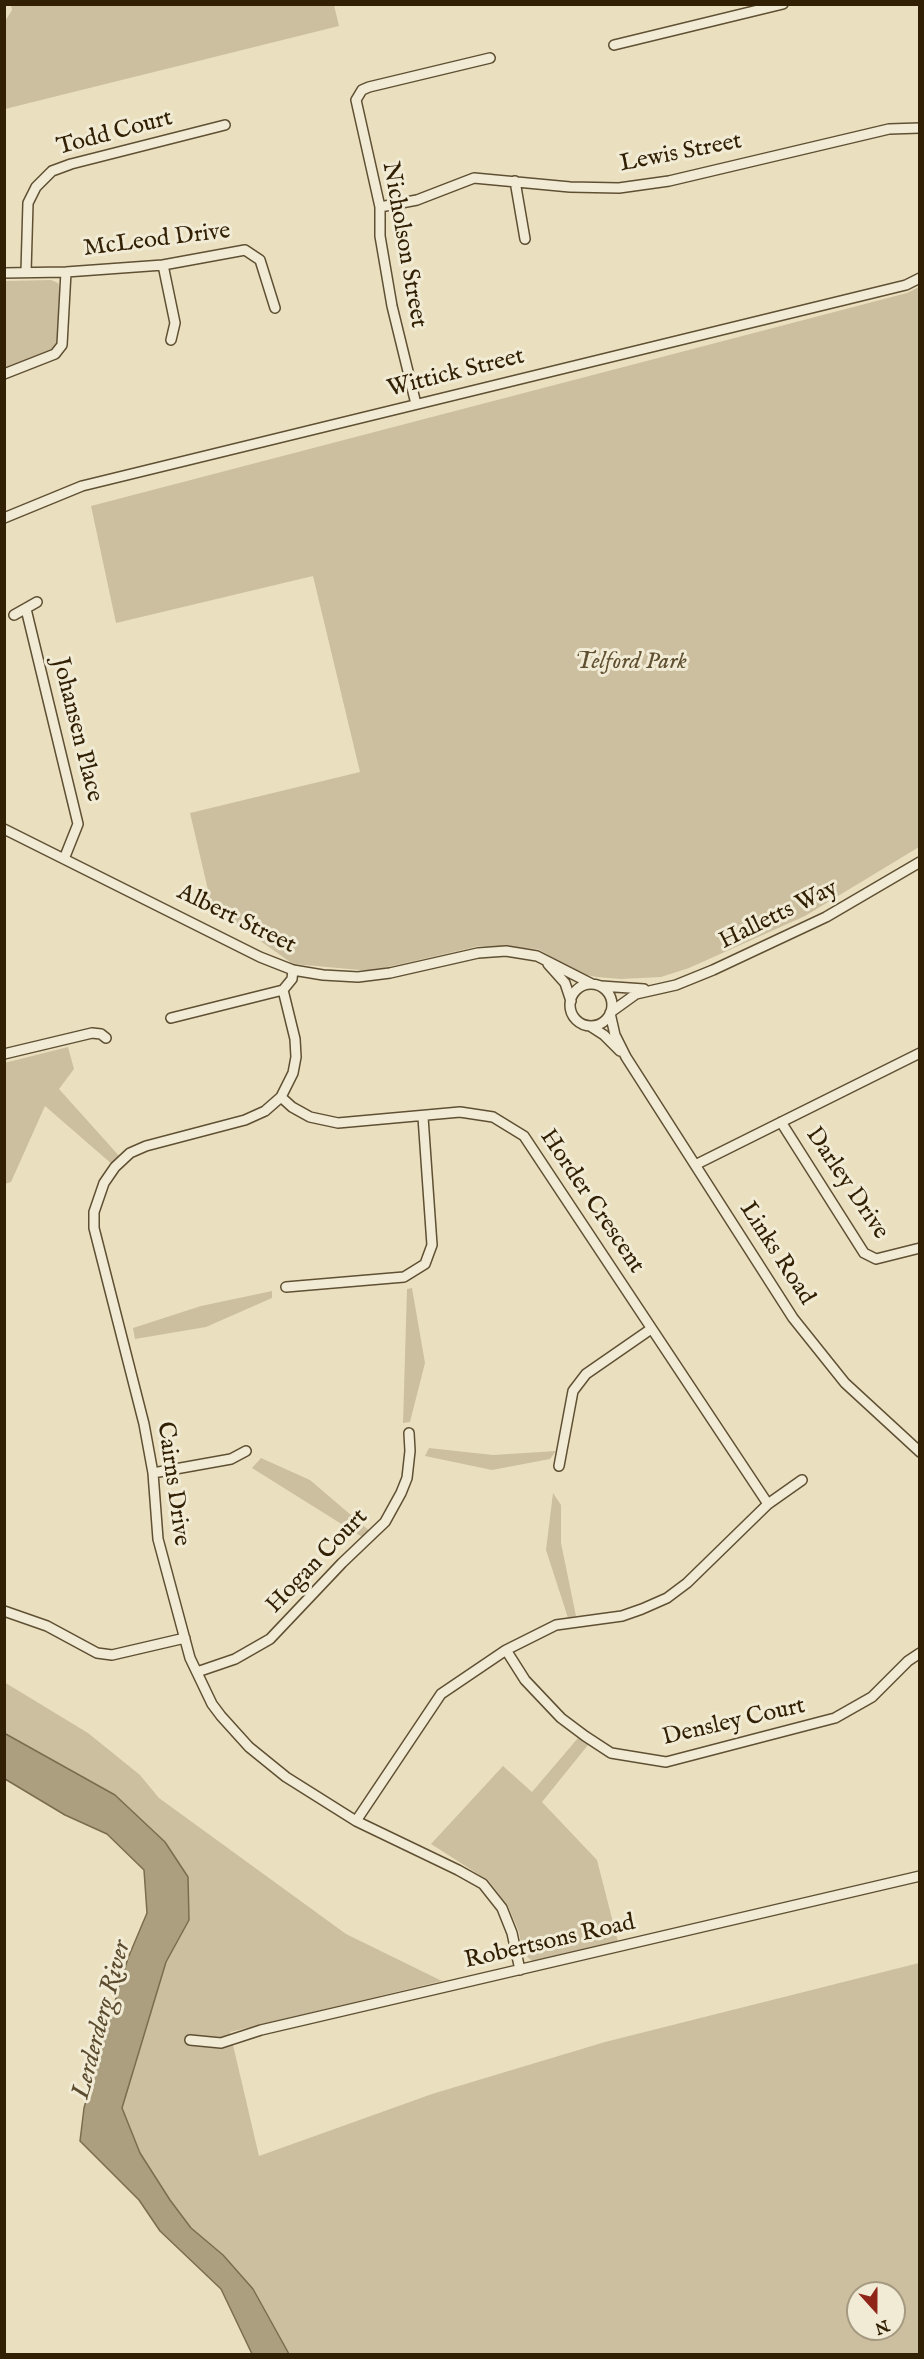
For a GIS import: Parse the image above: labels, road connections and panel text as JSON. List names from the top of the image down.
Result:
{
  "streets": {
    "street": [
      "Todd Court",
      "Lewis Street",
      "McLeod Drive",
      "Nicholson Street",
      "Wittick Street",
      "Johansen Place",
      "Halletts Way",
      "Albert Street",
      "Darley Drive",
      "Horder Crescent",
      "Links Road",
      "Cairns Drive",
      "Hogan Court",
      "Densley Court",
      "Robertsons Road"
    ]
  },
  "crossings": [
    ["Todd Court", "McLeod Drive"],
    ["Lewis Street", "Nicholson Street"],
    ["Nicholson Street", "Wittick Street"],
    ["Johansen Place", "Albert Street"],
    ["Halletts Way", "Albert Street"],
    ["Halletts Way", "Links Road"],
    ["Albert Street", "Links Road"],
    ["Darley Drive", "Links Road"],
    ["Horder Crescent", "Cairns Drive"],
    ["Cairns Drive", "Hogan Court"],
    ["Cairns Drive", "Robertsons Road"]
  ],
  "water": ["Lerderderg River"],
  "parks": ["Telford Park"],
  "north": "bottom"
}
